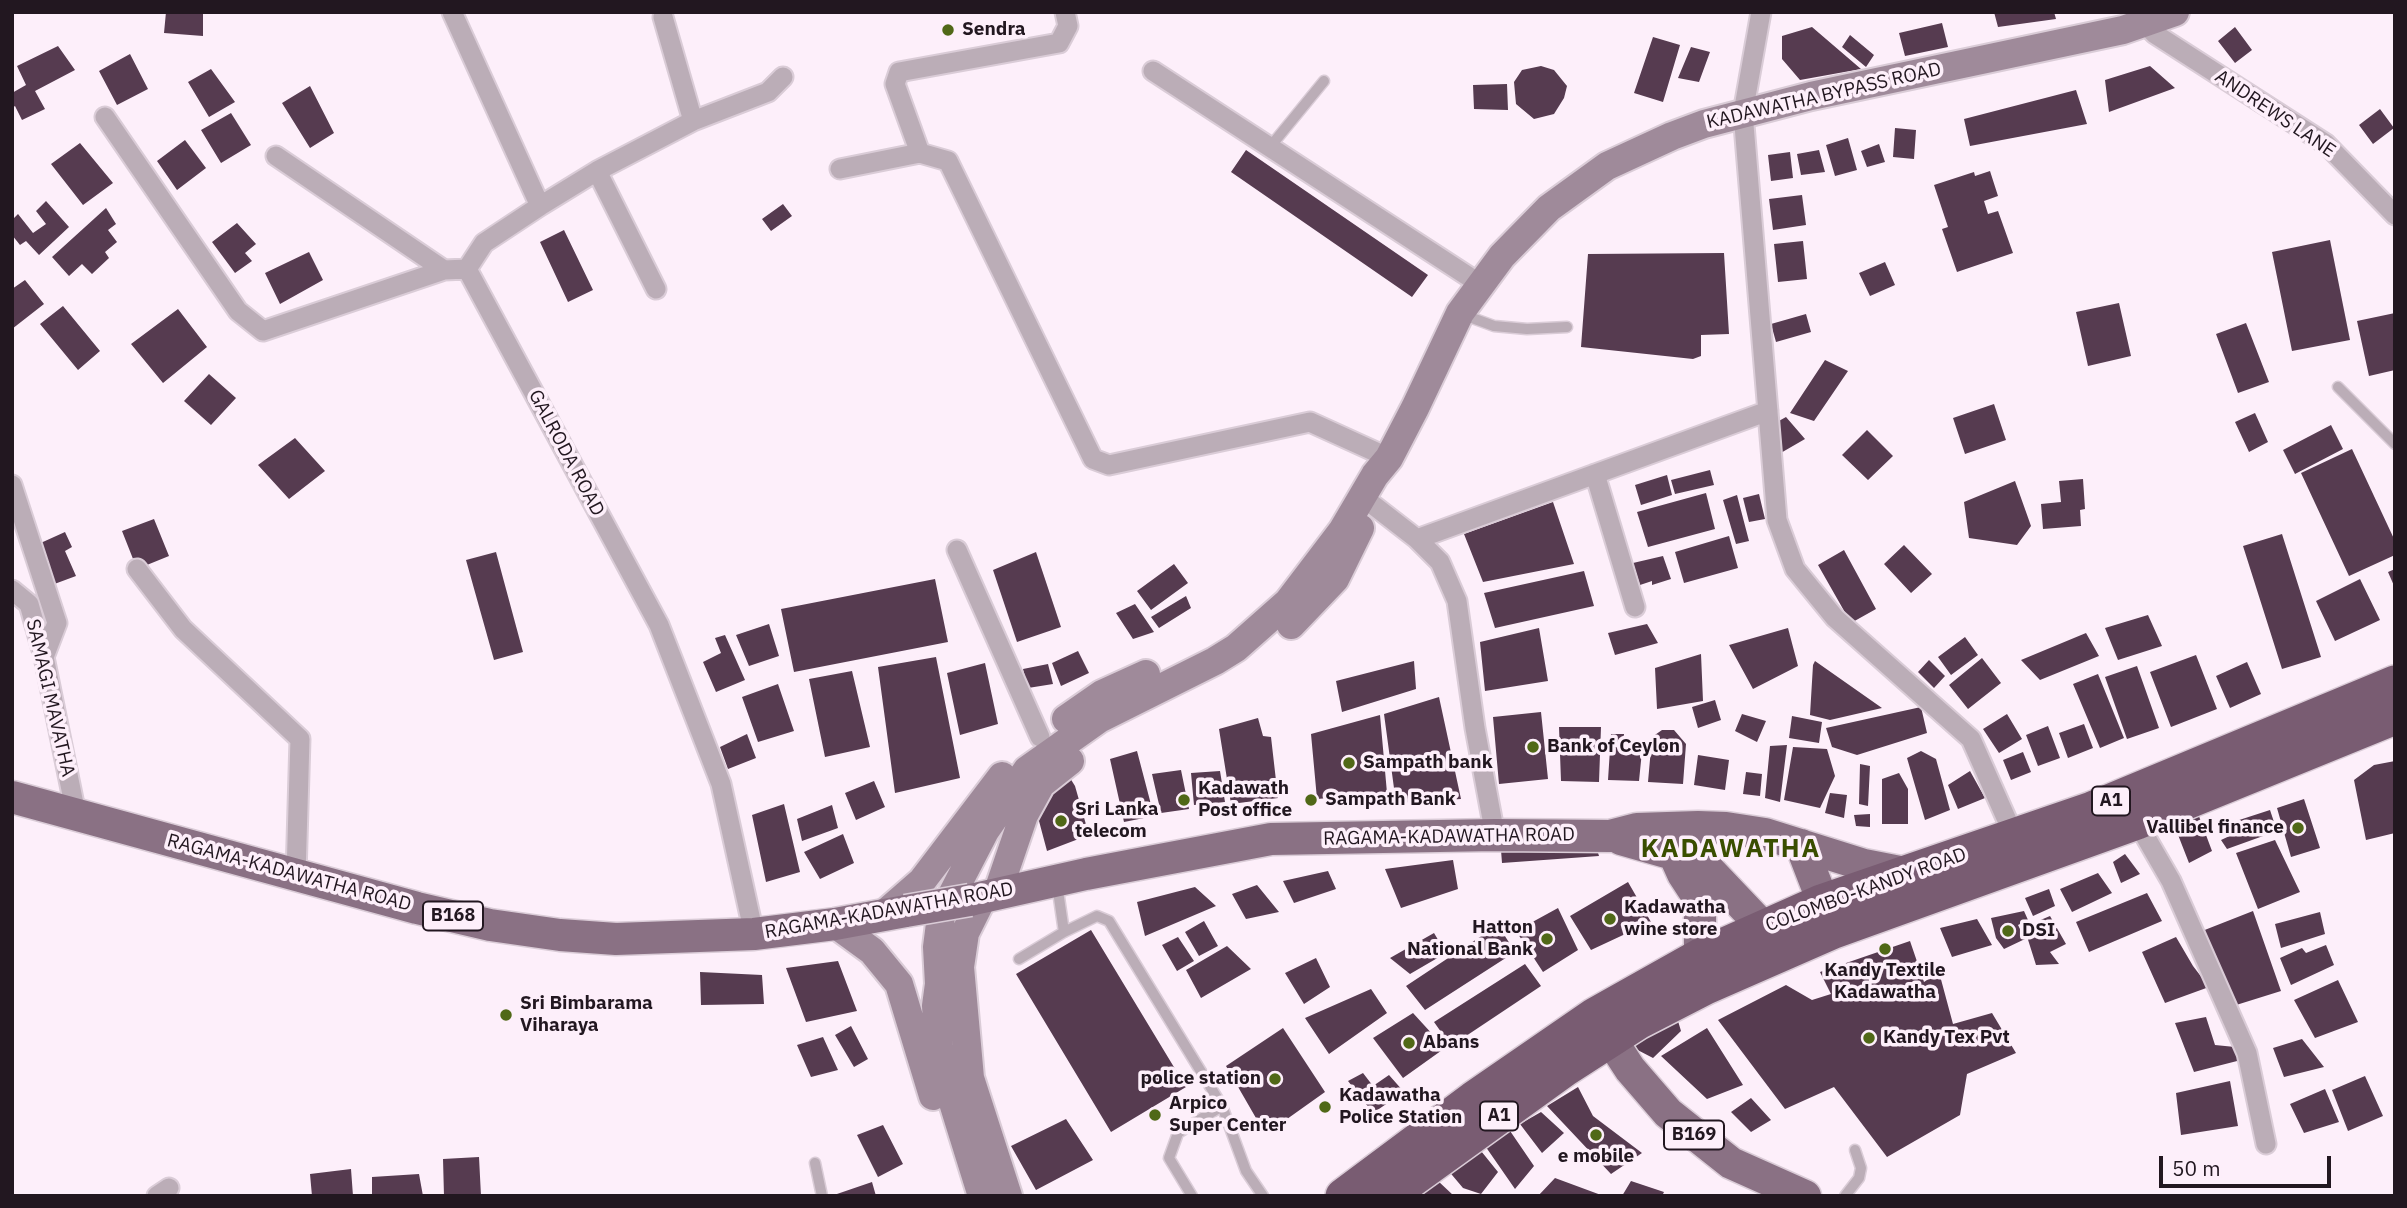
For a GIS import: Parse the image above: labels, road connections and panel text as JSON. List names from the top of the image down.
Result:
{
  "streets": {
    "highway": ["A1", "COLOMBO-KANDY ROAD"],
    "main road": ["RAGAMA-KADAWATHA ROAD", "B168", "B169"],
    "street": [
      "KADAWATHA BYPASS ROAD",
      "ANDREWS LANE",
      "GALRODA ROAD",
      "SAMAGI MAVATHA"
    ]
  },
  "crossings": [
    ["KADAWATHA BYPASS ROAD", "ANDREWS LANE"],
    ["GALRODA ROAD", "RAGAMA-KADAWATHA ROAD"],
    ["SAMAGI MAVATHA", "RAGAMA-KADAWATHA ROAD"],
    ["RAGAMA-KADAWATHA ROAD", "B168"],
    ["COLOMBO-KANDY ROAD", "B168"],
    ["COLOMBO-KANDY ROAD", "B169"]
  ],
  "districts": ["KADAWATHA"],
  "places": [
    "Sendra",
    "Bank of Ceylon",
    "Sampath bank",
    "Kadawath Post office",
    "Sampath Bank",
    "Sri Lanka telecom",
    "Vallibel finance",
    "Kadawatha wine store",
    "DSI",
    "Hatton National Bank",
    "Kandy Textile Kadawatha",
    "Sri Bimbarama Viharaya",
    "Kandy Tex Pvt",
    "Abans",
    "police station",
    "Kadawatha Police Station",
    "Arpico Super Center",
    "e mobile"
  ],
  "scale_bar": "50 m"
}
